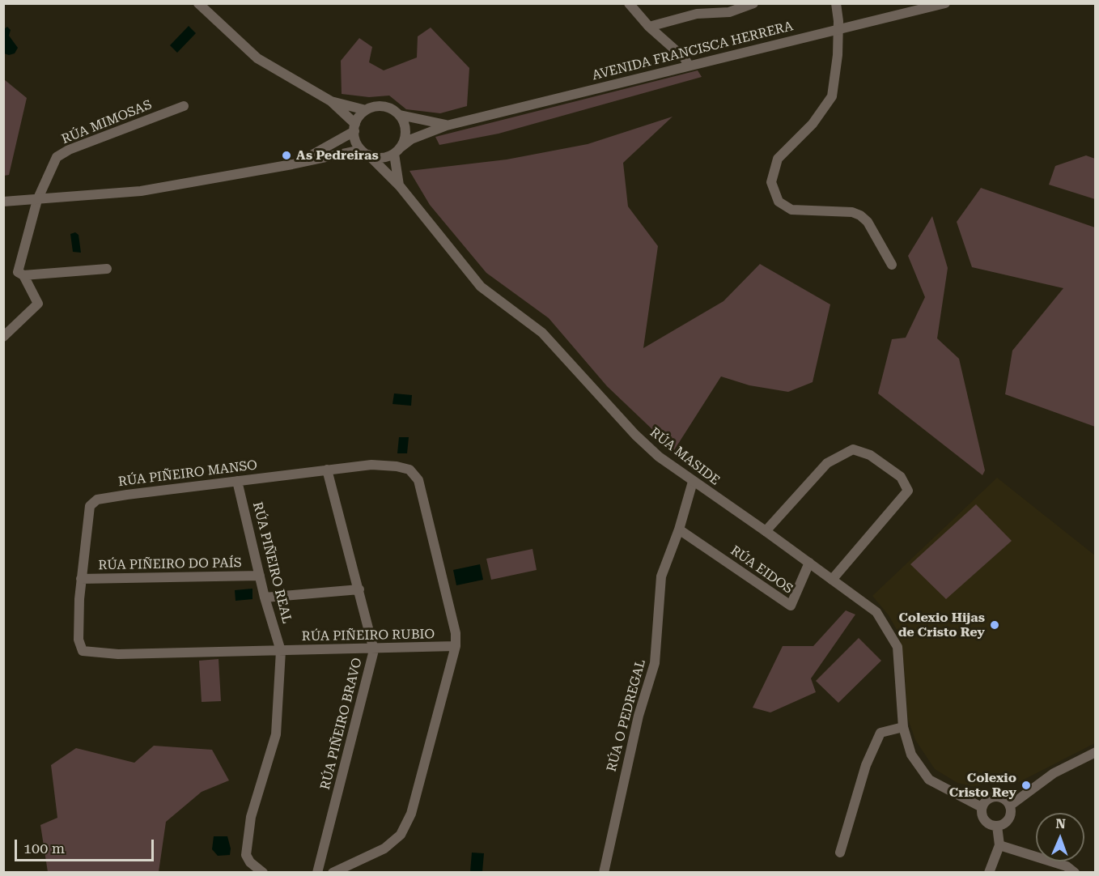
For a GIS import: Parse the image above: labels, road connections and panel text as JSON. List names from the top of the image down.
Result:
{
  "streets": {
    "street": [
      "AVENIDA FRANCISCA HERRERA",
      "RÚA MIMOSAS",
      "RÚA MASIDE",
      "RÚA PIÑEIRO MANSO",
      "RÚA PIÑEIRO REAL",
      "RÚA PIÑEIRO DO PAÍS",
      "RÚA EIDOS",
      "RÚA PIÑEIRO RUBIO",
      "RÚA O PEDREGAL",
      "RÚA PIÑEIRO BRAVO"
    ]
  },
  "crossings": [
    ["AVENIDA FRANCISCA HERRERA", "RÚA MASIDE"],
    ["RÚA MASIDE", "RÚA EIDOS"],
    ["RÚA MASIDE", "RÚA O PEDREGAL"],
    ["RÚA PIÑEIRO MANSO", "RÚA PIÑEIRO REAL"],
    ["RÚA PIÑEIRO MANSO", "RÚA PIÑEIRO DO PAÍS"],
    ["RÚA PIÑEIRO MANSO", "RÚA PIÑEIRO RUBIO"],
    ["RÚA PIÑEIRO MANSO", "RÚA PIÑEIRO BRAVO"],
    ["RÚA PIÑEIRO REAL", "RÚA PIÑEIRO DO PAÍS"],
    ["RÚA PIÑEIRO REAL", "RÚA PIÑEIRO RUBIO"],
    ["RÚA EIDOS", "RÚA O PEDREGAL"],
    ["RÚA PIÑEIRO RUBIO", "RÚA PIÑEIRO BRAVO"]
  ],
  "places": ["As Pedreiras", "Colexio Hijas de Cristo Rey", "Colexio Cristo Rey"],
  "scale_bar": "100 m",
  "north": "top"
}
